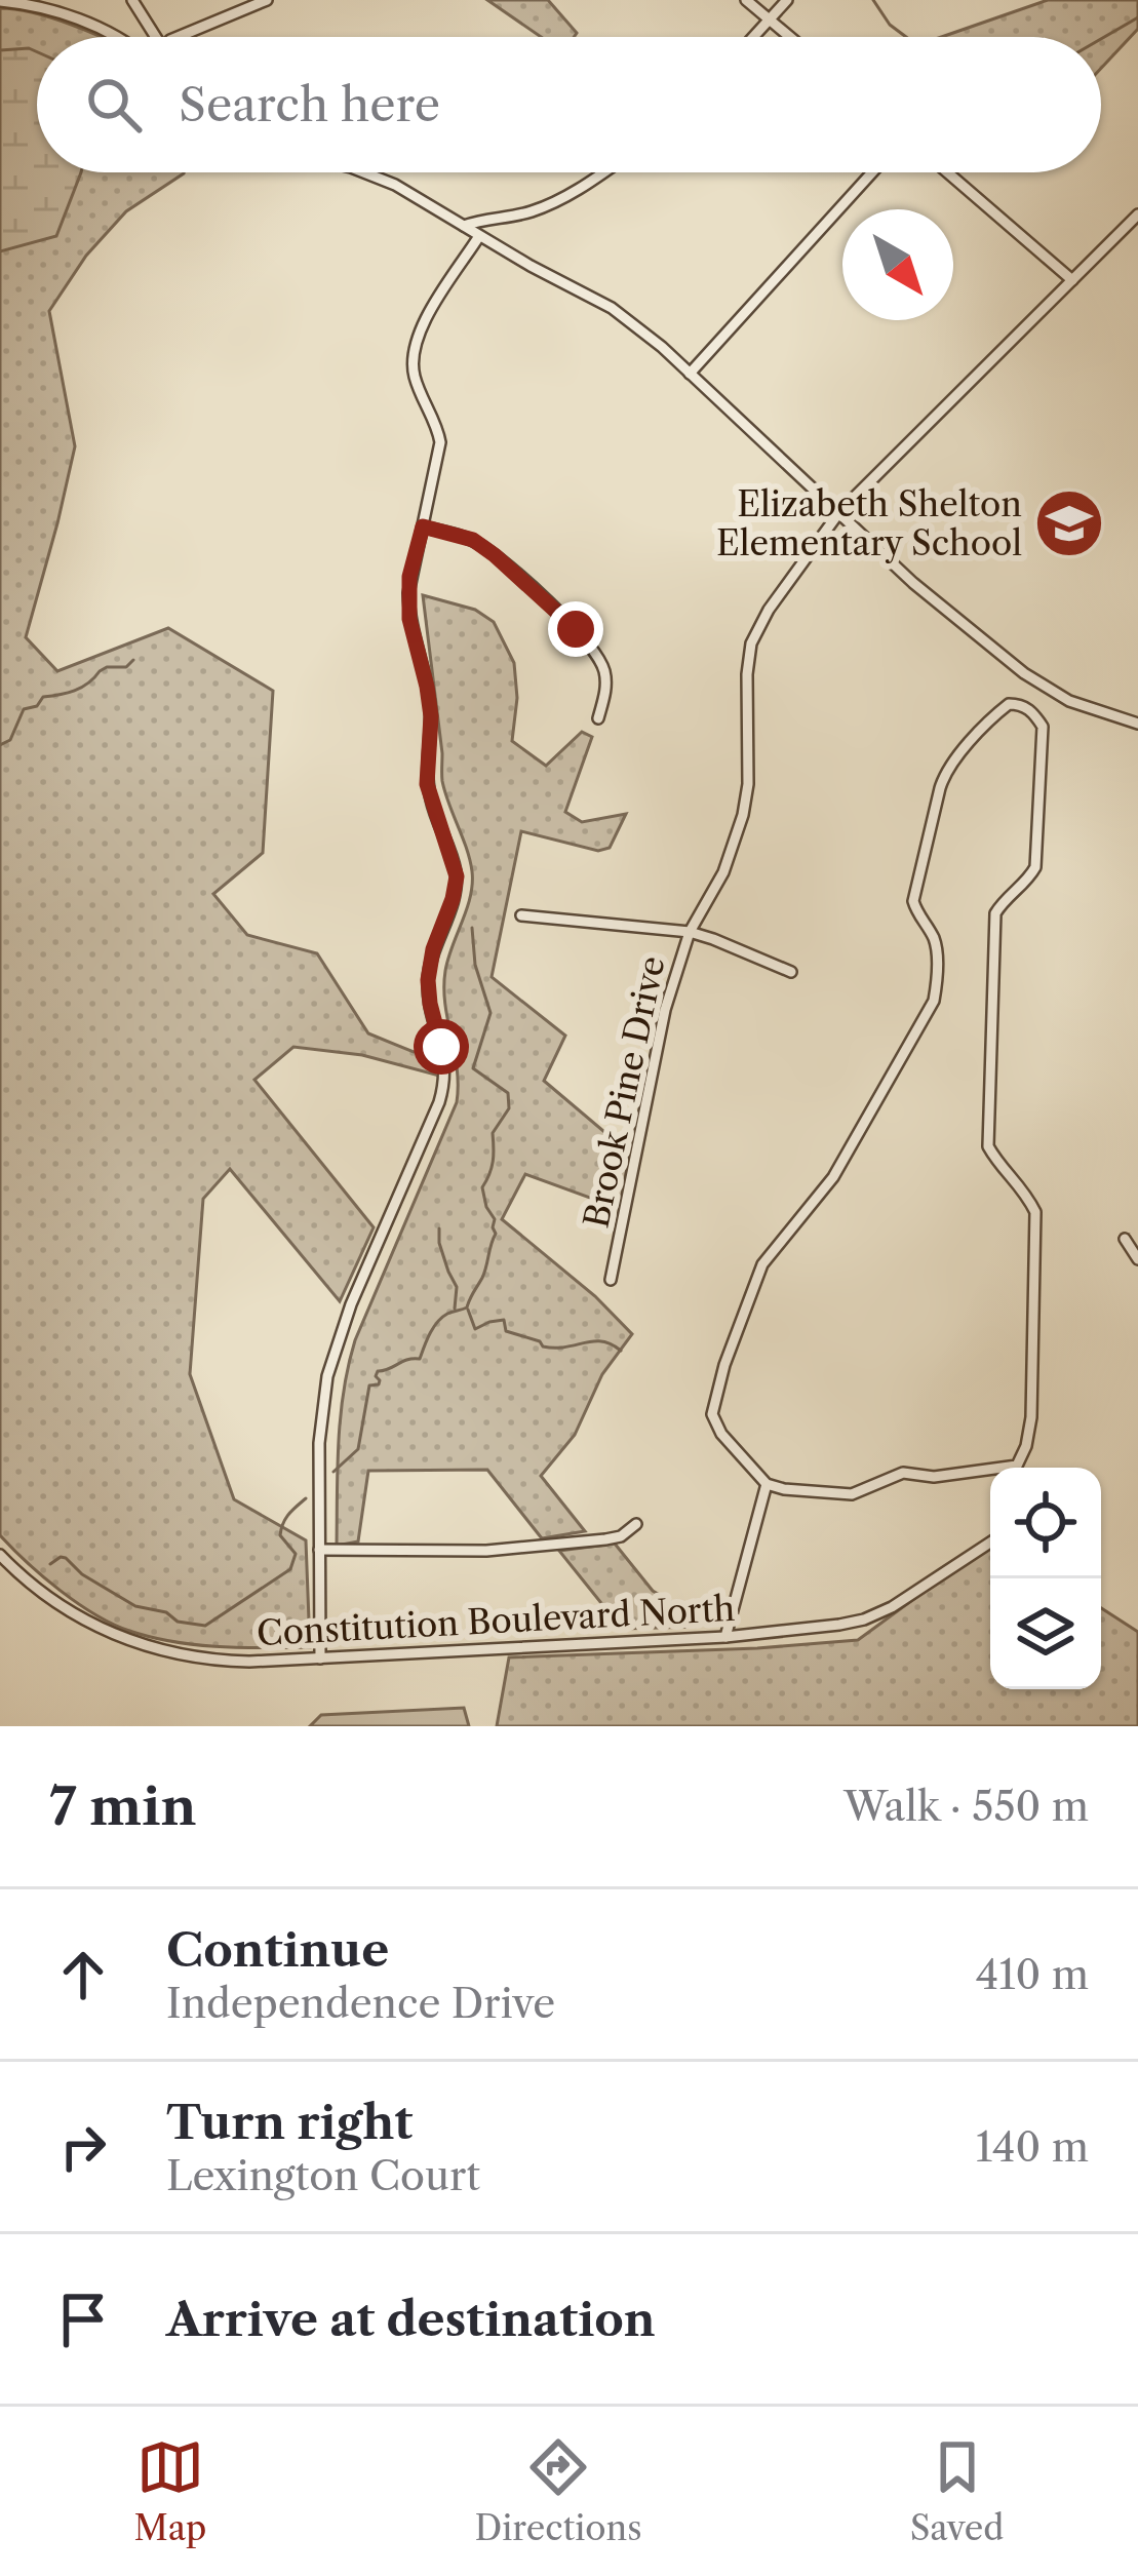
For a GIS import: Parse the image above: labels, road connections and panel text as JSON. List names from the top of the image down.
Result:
{
  "streets": {
    "street": ["Brook Pine Drive", "Constitution Boulevard North"]
  },
  "places": {
    "school or university": ["Elizabeth Shelton Elementary School"]
  },
  "north": "bottom right",
  "page": {
    "search": "Search here",
    "heading": ["7 min", "Walk · 550 m"],
    "list": [
      ["Continue", "Independence Drive", "410 m"],
      ["Turn right", "Lexington Court", "140 m"],
      "Arrive at destination"
    ],
    "nav": ["Map", "Directions", "Saved"]
  }
}
